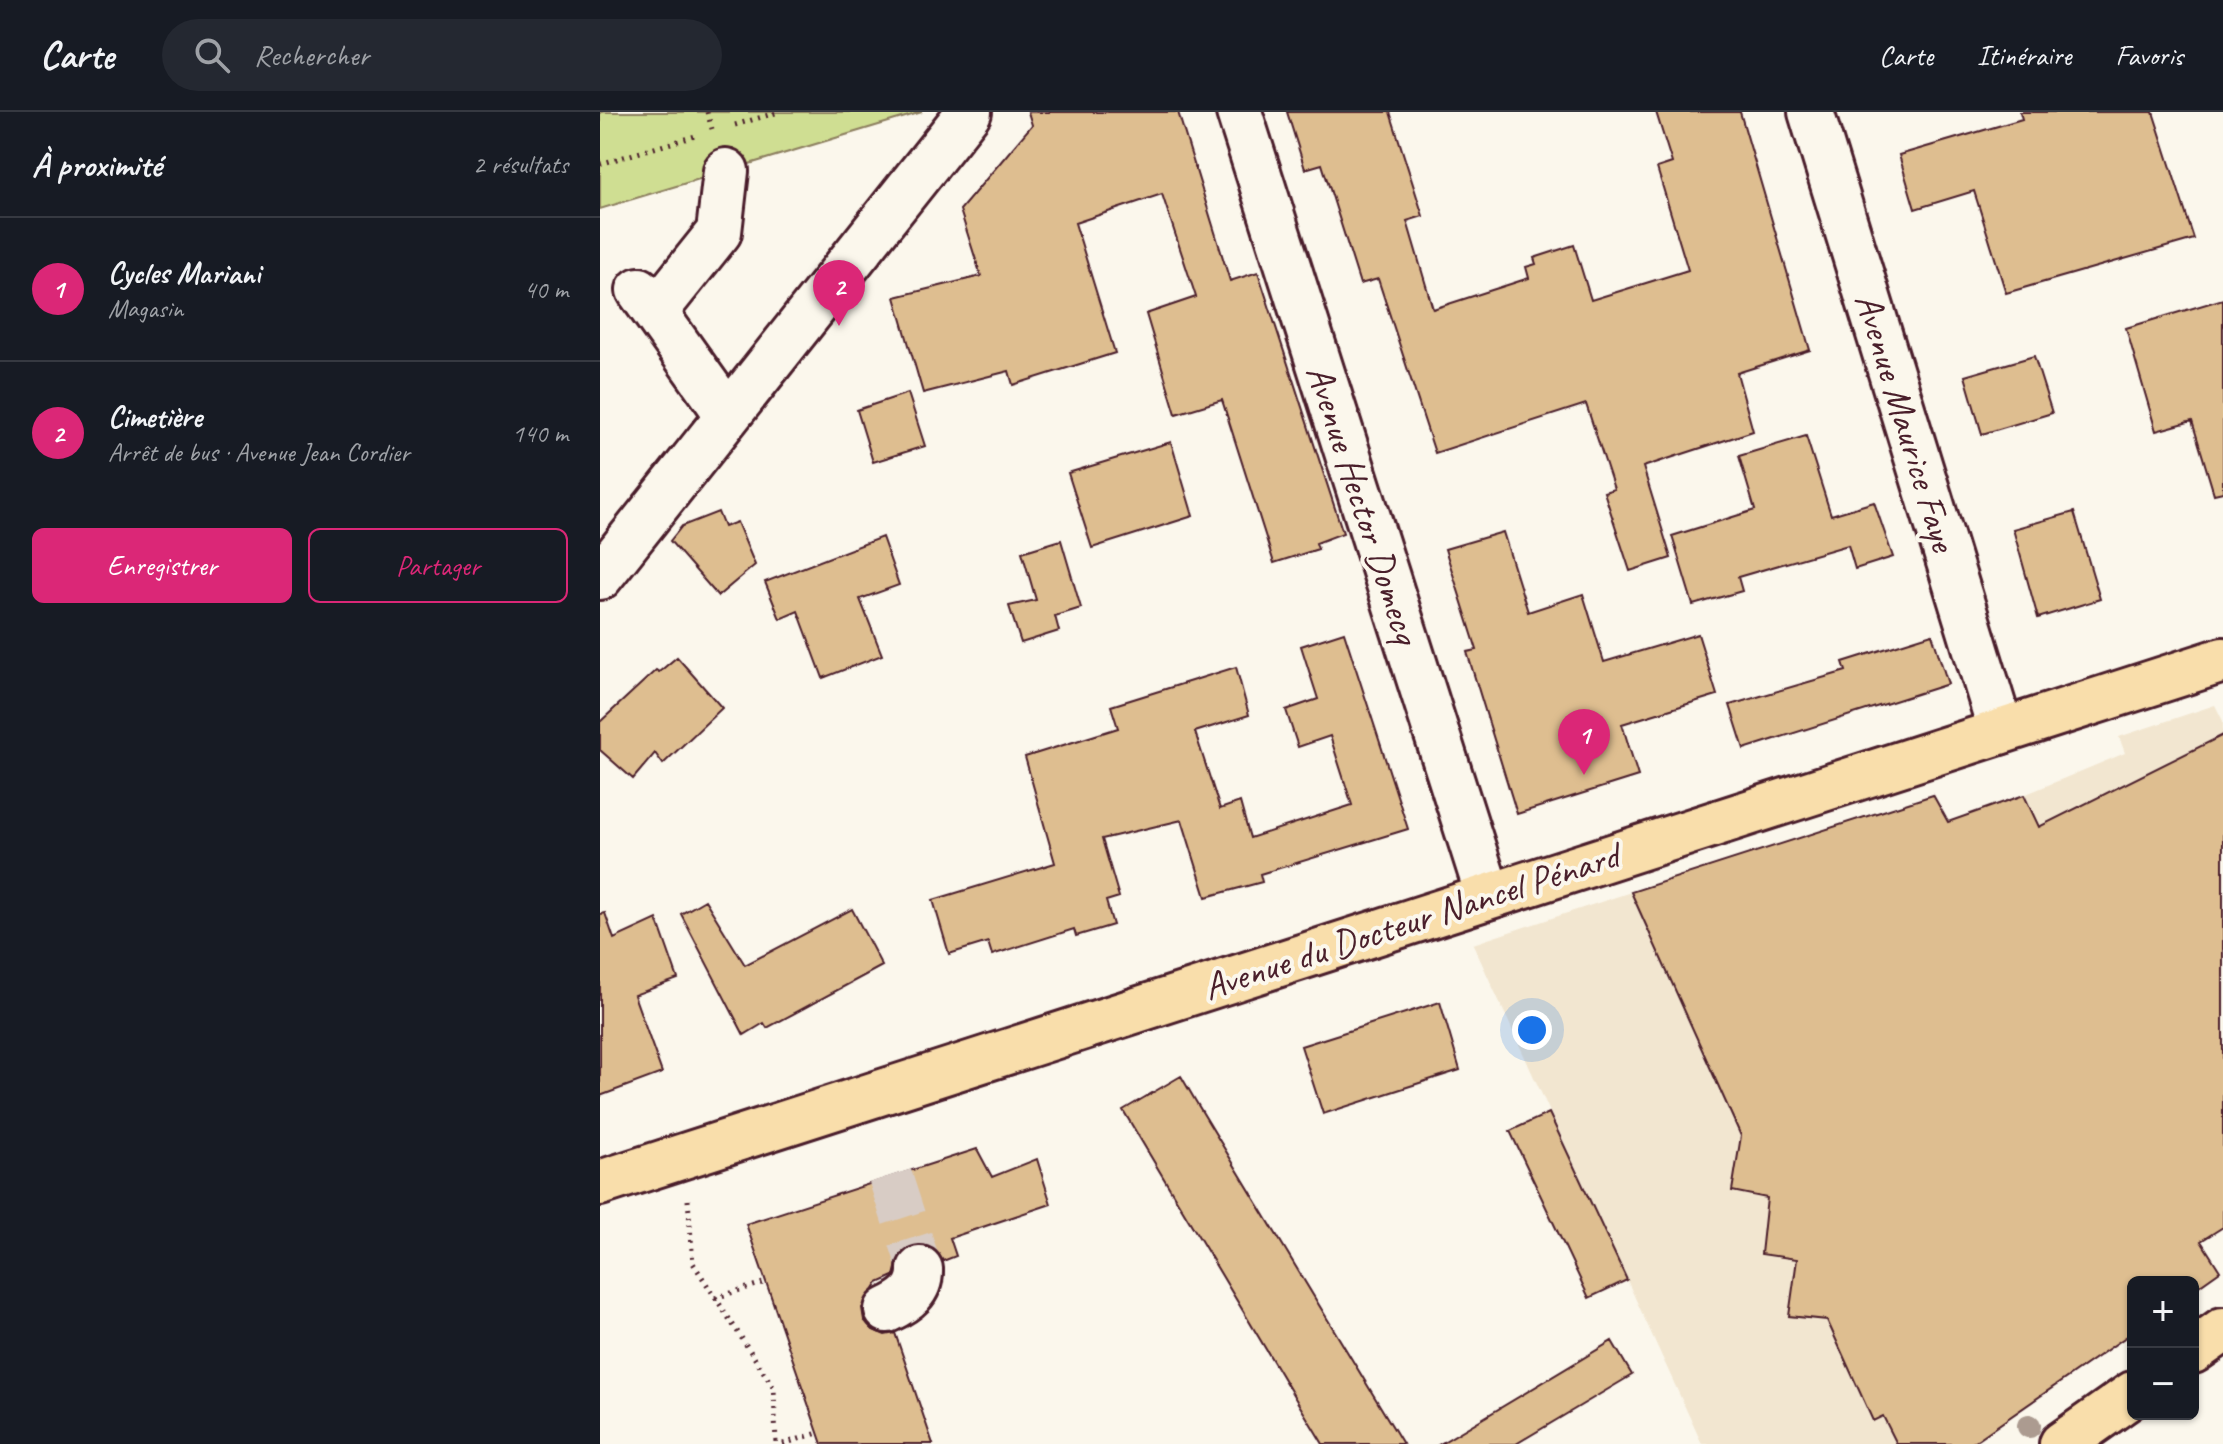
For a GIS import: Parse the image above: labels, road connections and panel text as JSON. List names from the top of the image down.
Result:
{
  "streets": {
    "main road": ["Avenue du Docteur Nancel Pénard"],
    "street": ["Avenue Maurice Faye", "Avenue Hector Domecq"]
  },
  "crossings": [
    ["Avenue Maurice Faye", "Avenue du Docteur Nancel Pénard"],
    ["Avenue Hector Domecq", "Avenue du Docteur Nancel Pénard"]
  ],
  "page": {
    "header": "Carte",
    "search": "Rechercher",
    "nav": ["Carte", "Itinéraire", "Favoris"],
    "heading": ["À proximité", "2 résultats"],
    "list": [
      {
        "mark": "1",
        "name": "Cycles Mariani",
        "note": "Magasin",
        "value": "40 m"
      },
      {
        "mark": "2",
        "name": "Cimetière",
        "note": "Arrêt de bus · Avenue Jean Cordier",
        "value": "140 m"
      }
    ],
    "pins": ["2", "1"],
    "buttons": ["Enregistrer", "Partager"],
    "map_buttons": ["+", "−"]
  }
}
